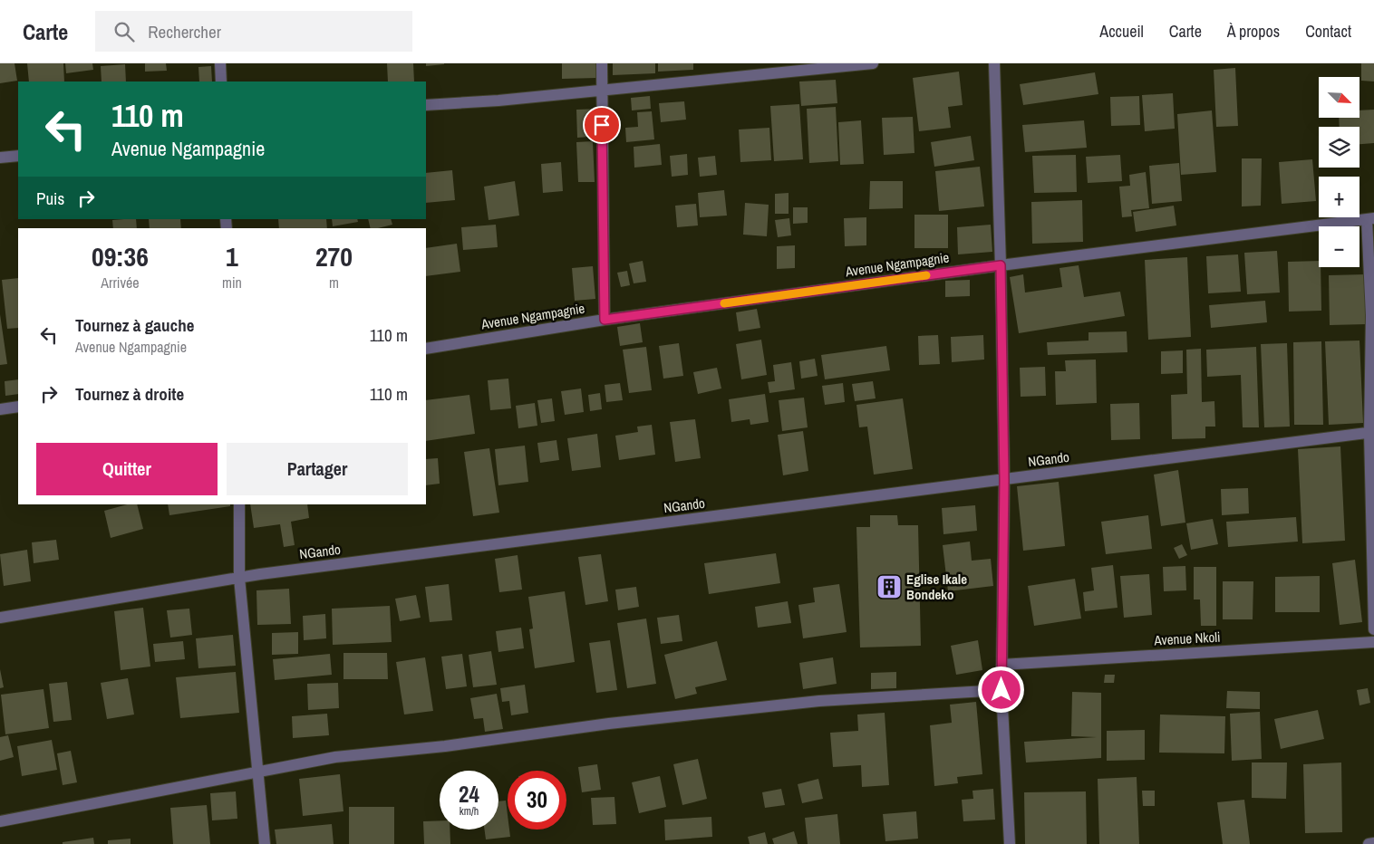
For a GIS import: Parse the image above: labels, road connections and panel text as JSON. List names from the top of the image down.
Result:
{
  "streets": {
    "street": ["Avenue Ngampagnie", "NGando", "Avenue Nkoli"]
  },
  "places": {
    "building": ["Eglise Ikale Bondeko"]
  },
  "north": "bottom right",
  "page": {
    "header": "Carte",
    "search": "Rechercher",
    "nav": [
      "Accueil",
      "Carte",
      "À propos",
      "Contact"
    ],
    "map_buttons": ["+", "−"],
    "turn": ["110 m", "Avenue Ngampagnie"],
    "then": "Puis",
    "eta": [
      "09:36",
      "Arrivée",
      "1",
      "min",
      "270",
      "m"
    ],
    "list": [
      {
        "name": "Tournez à gauche",
        "note": "Avenue Ngampagnie",
        "value": "110 m"
      },
      {
        "name": "Tournez à droite",
        "value": "110 m"
      }
    ],
    "buttons": ["Quitter", "Partager"],
    "speed": "24 km/h",
    "limit": "30"
  }
}
